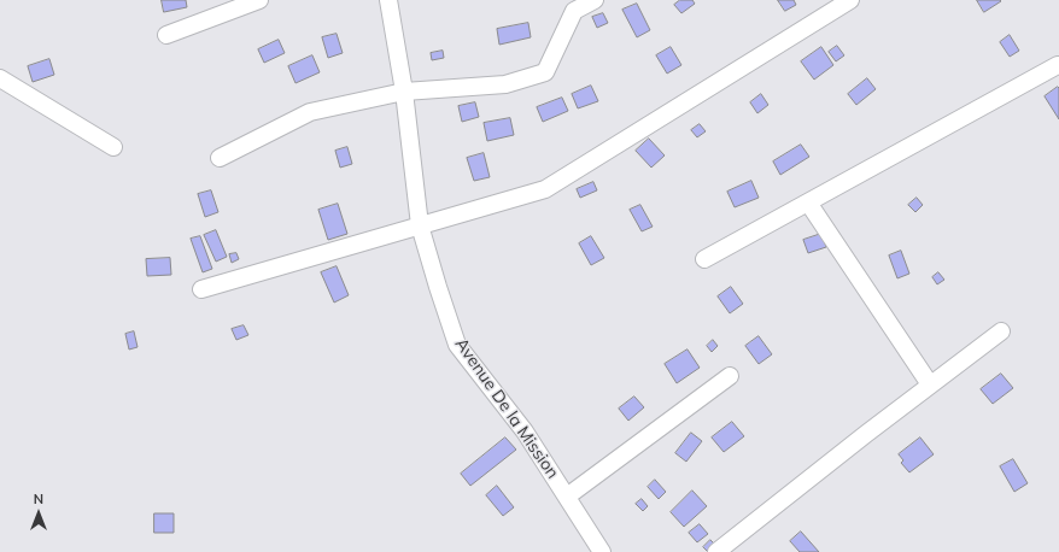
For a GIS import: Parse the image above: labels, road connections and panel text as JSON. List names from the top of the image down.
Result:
{
  "streets": {
    "street": ["Avenue De la Mission"]
  },
  "north": "top"
}
